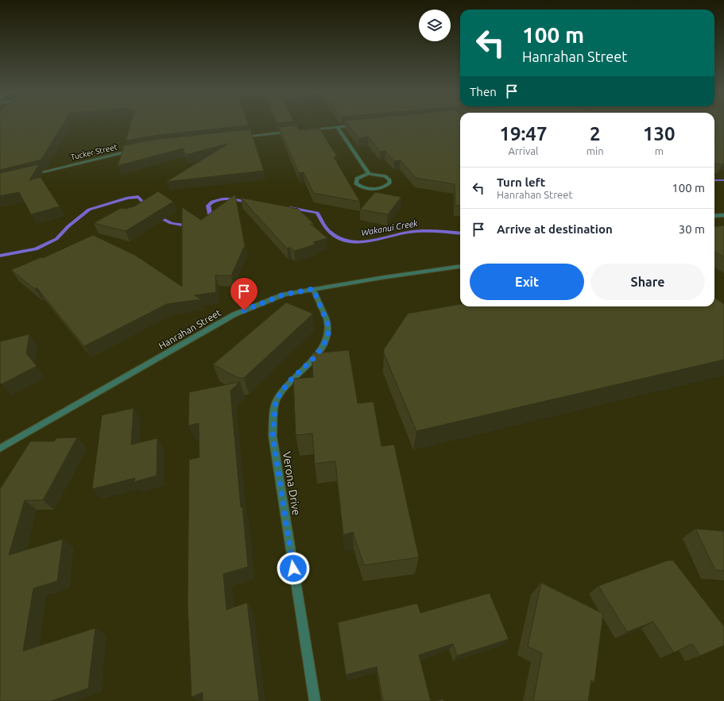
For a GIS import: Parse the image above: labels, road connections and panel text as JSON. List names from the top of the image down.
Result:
{
  "streets": {
    "street": ["Tucker Street", "Hanrahan Street", "Verona Drive"]
  },
  "crossings": [
    ["Hanrahan Street", "Verona Drive"]
  ],
  "water": ["Wakanui Creek"],
  "page": {
    "turn": ["100 m", "Hanrahan Street"],
    "then": "Then",
    "eta": [
      "19:47",
      "Arrival",
      "2",
      "min",
      "130",
      "m"
    ],
    "list": [
      {
        "name": "Turn left",
        "note": "Hanrahan Street",
        "value": "100 m"
      },
      {
        "name": "Arrive at destination",
        "value": "30 m"
      }
    ],
    "buttons": ["Exit", "Share"]
  }
}
